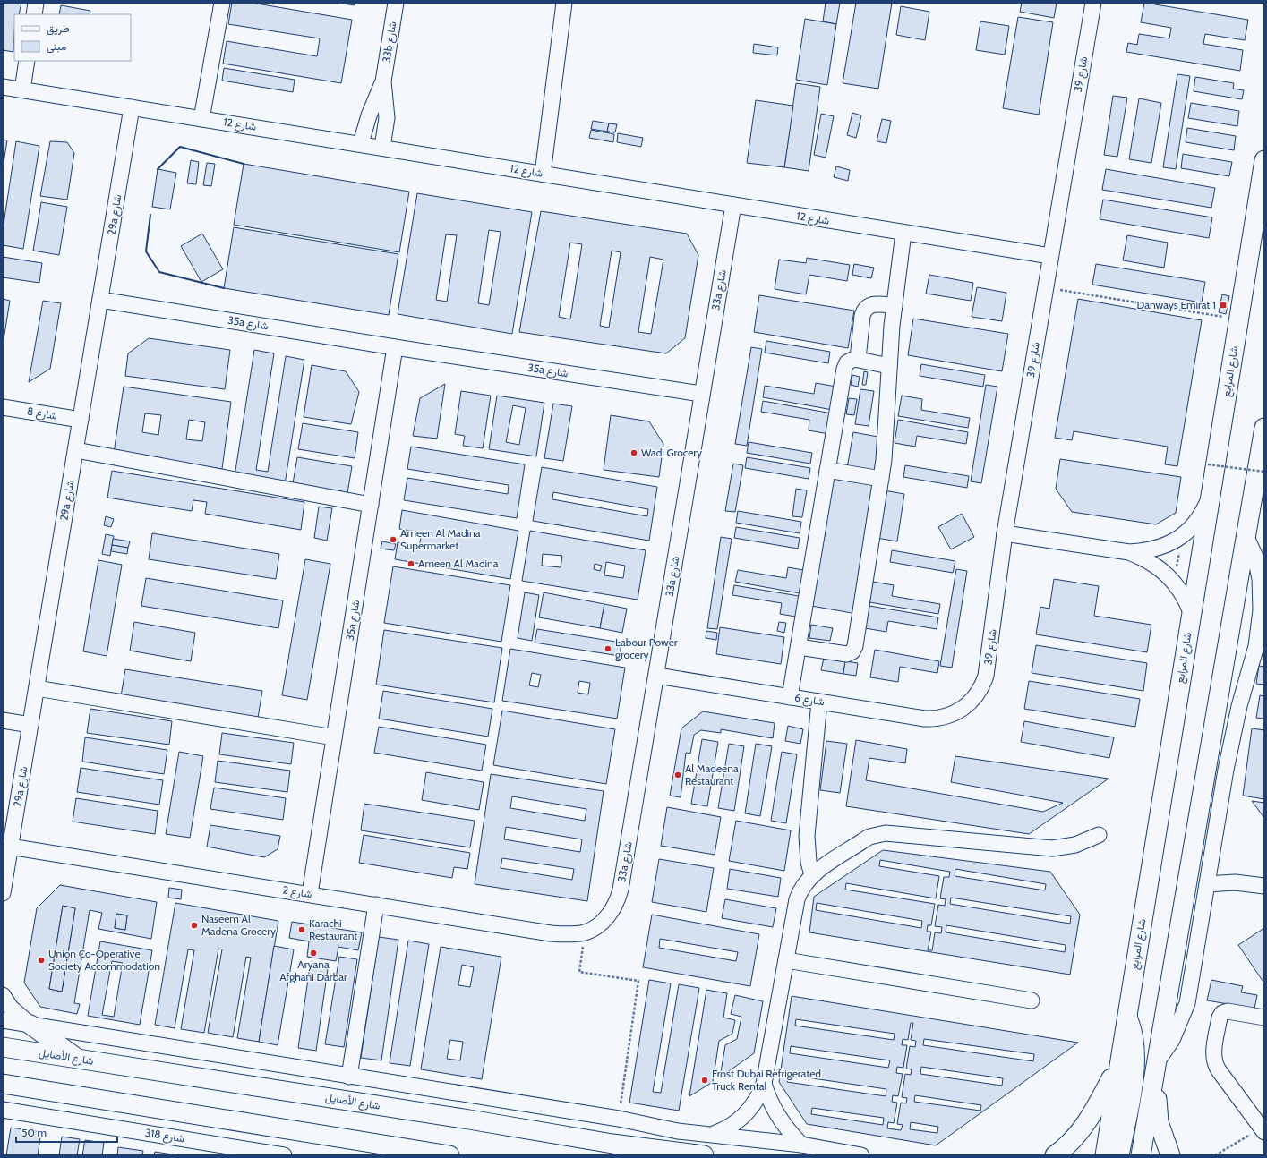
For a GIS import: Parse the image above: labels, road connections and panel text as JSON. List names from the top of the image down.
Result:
{
  "streets": {
    "main road": ["شارع المرابع", "شارع الأصايل"],
    "street": [
      "33b شارع",
      "شارع 39",
      "شارع 12",
      "29a شارع",
      "33a شارع",
      "35a شارع",
      "شارع 8",
      "شارع 6",
      "شارع 2",
      "شارع 318"
    ]
  },
  "crossings": [
    ["33b شارع", "شارع 12"],
    ["شارع 39", "شارع 12"],
    ["شارع 39", "شارع 6"],
    ["شارع 12", "29a شارع"],
    ["شارع 12", "33a شارع"],
    ["29a شارع", "35a شارع"],
    ["29a شارع", "شارع 8"],
    ["29a شارع", "شارع 2"],
    ["33a شارع", "35a شارع"],
    ["33a شارع", "شارع 6"],
    ["33a شارع", "شارع 2"],
    ["35a شارع", "شارع 2"]
  ],
  "places": {
    "transit": ["Danways Emirat 1"],
    "other": [
      "Wadi Grocery",
      "Ameen Al Madina Supermarket",
      "Ameen Al Madina",
      "Labour Power grocery",
      "Al Madeena Restaurant",
      "Naseem Al Madena Grocery",
      "Karachi Restaurant",
      "Aryana Afghani Darbar",
      "Union Co-Operative Society Accommodation",
      "Frost Dubai Refrigerated Truck Rental"
    ]
  },
  "legend": ["طريق", "مبنى"],
  "scale_bar": "50 m"
}
